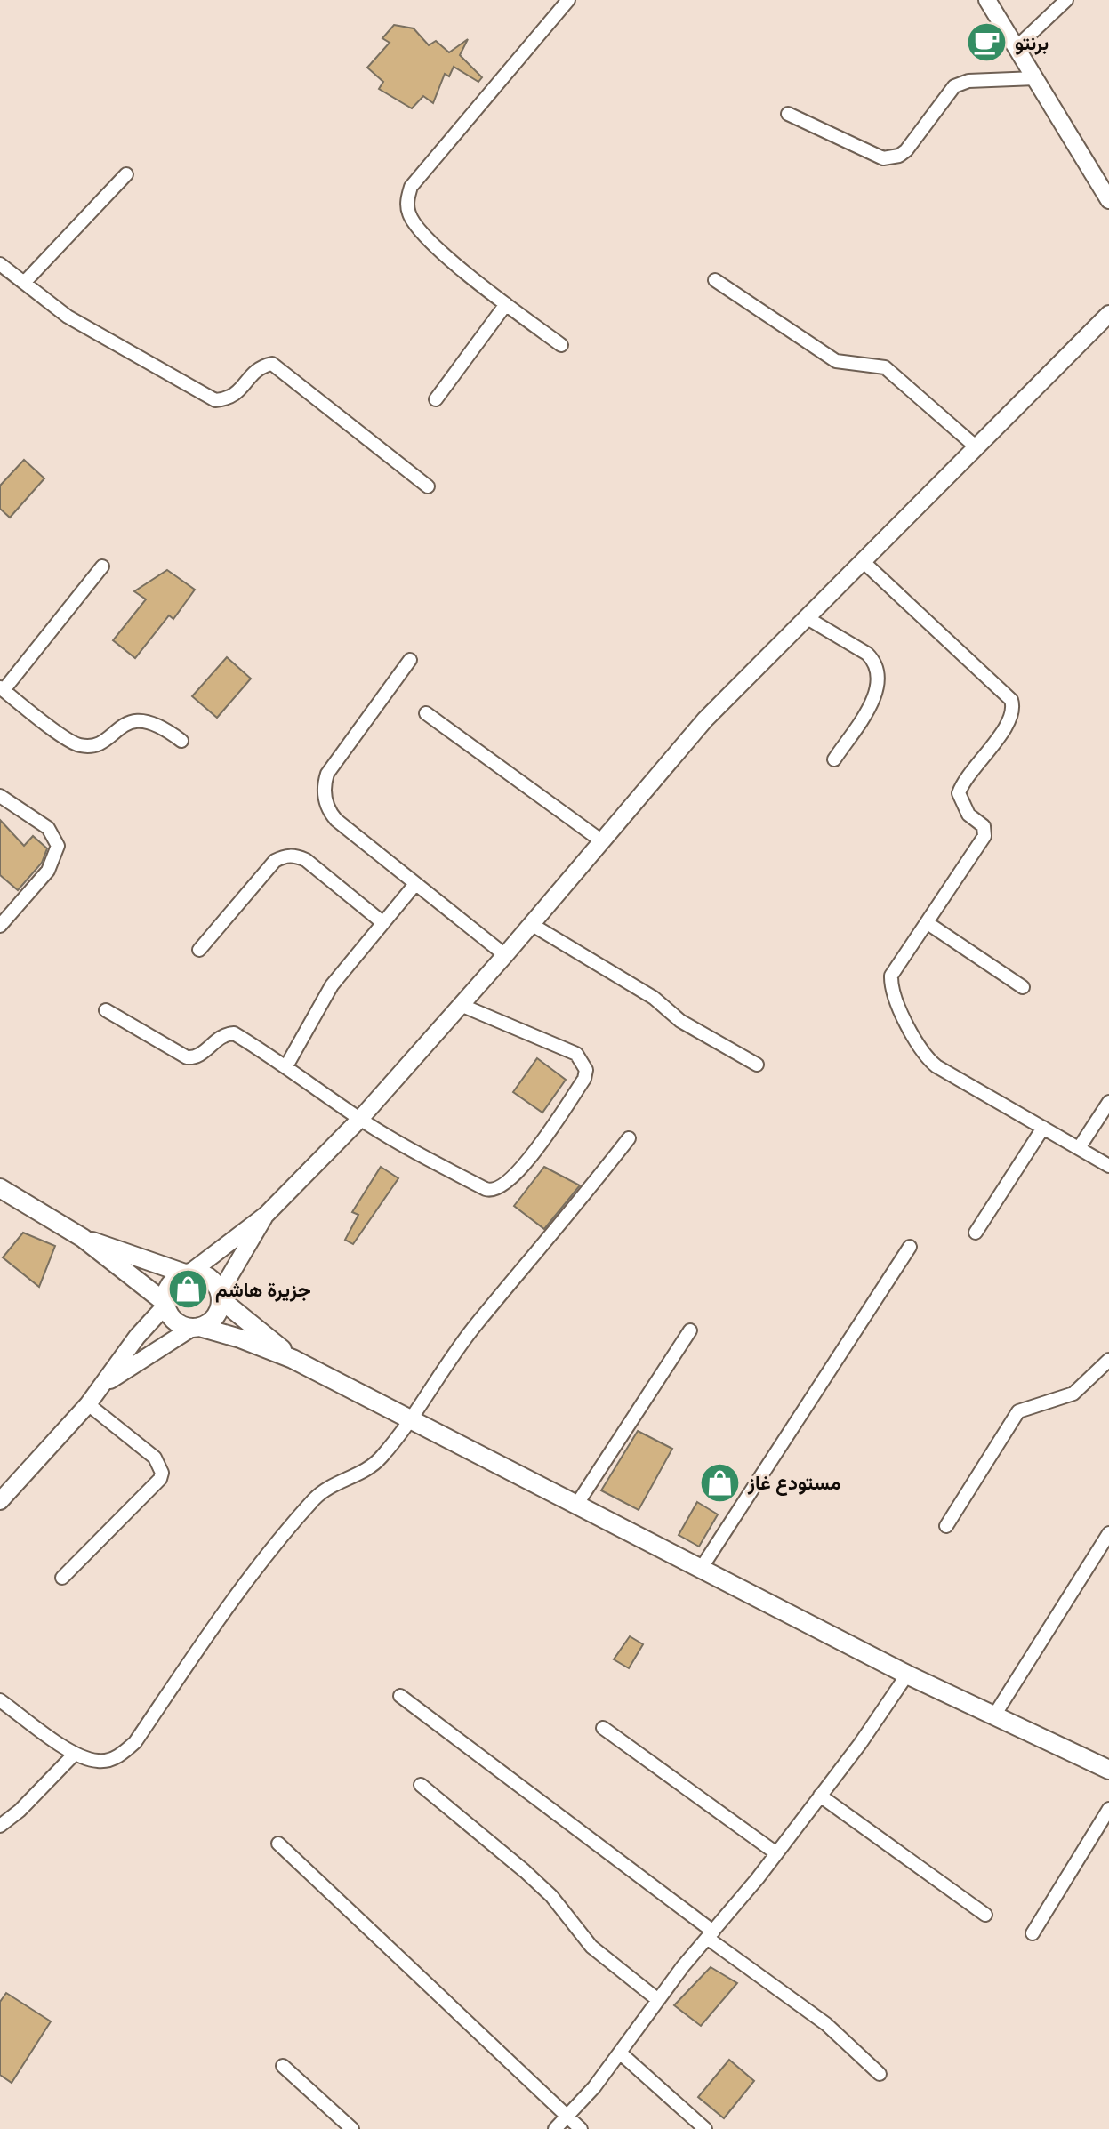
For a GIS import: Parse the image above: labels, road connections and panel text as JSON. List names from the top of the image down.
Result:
{
  "places": {
    "cafe": ["برنتو"],
    "shop": ["جزيرة هاشم", "مستودع غاز"]
  }
}
